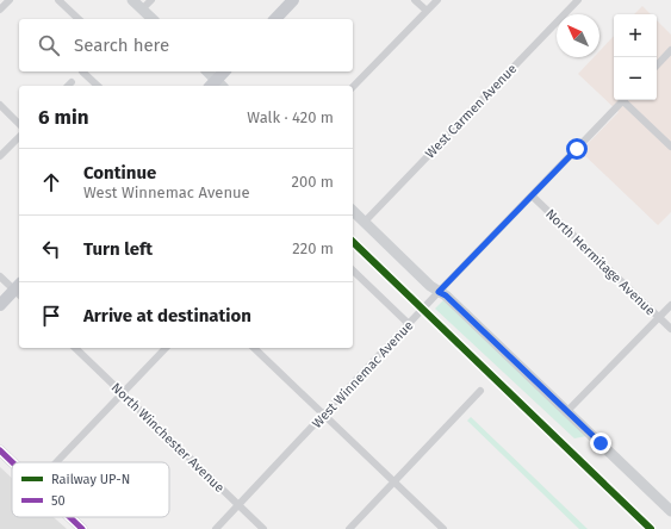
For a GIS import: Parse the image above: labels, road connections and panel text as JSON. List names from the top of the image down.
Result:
{
  "streets": {
    "street": [
      "West Carmen Avenue",
      "North Hermitage Avenue",
      "West Winnemac Avenue",
      "North Winchester Avenue"
    ]
  },
  "crossings": [
    ["North Hermitage Avenue", "West Winnemac Avenue"],
    ["West Winnemac Avenue", "North Winchester Avenue"]
  ],
  "lines": ["rail line UP-N", "transit line 50"],
  "legend": ["Railway UP-N", "50"],
  "north": "top left",
  "page": {
    "map_buttons": ["+", "−"],
    "search": "Search here",
    "heading": ["6 min", "Walk · 420 m"],
    "list": [
      ["Continue", "West Winnemac Avenue", "200 m"],
      ["Turn left", "220 m"],
      "Arrive at destination"
    ]
  }
}
